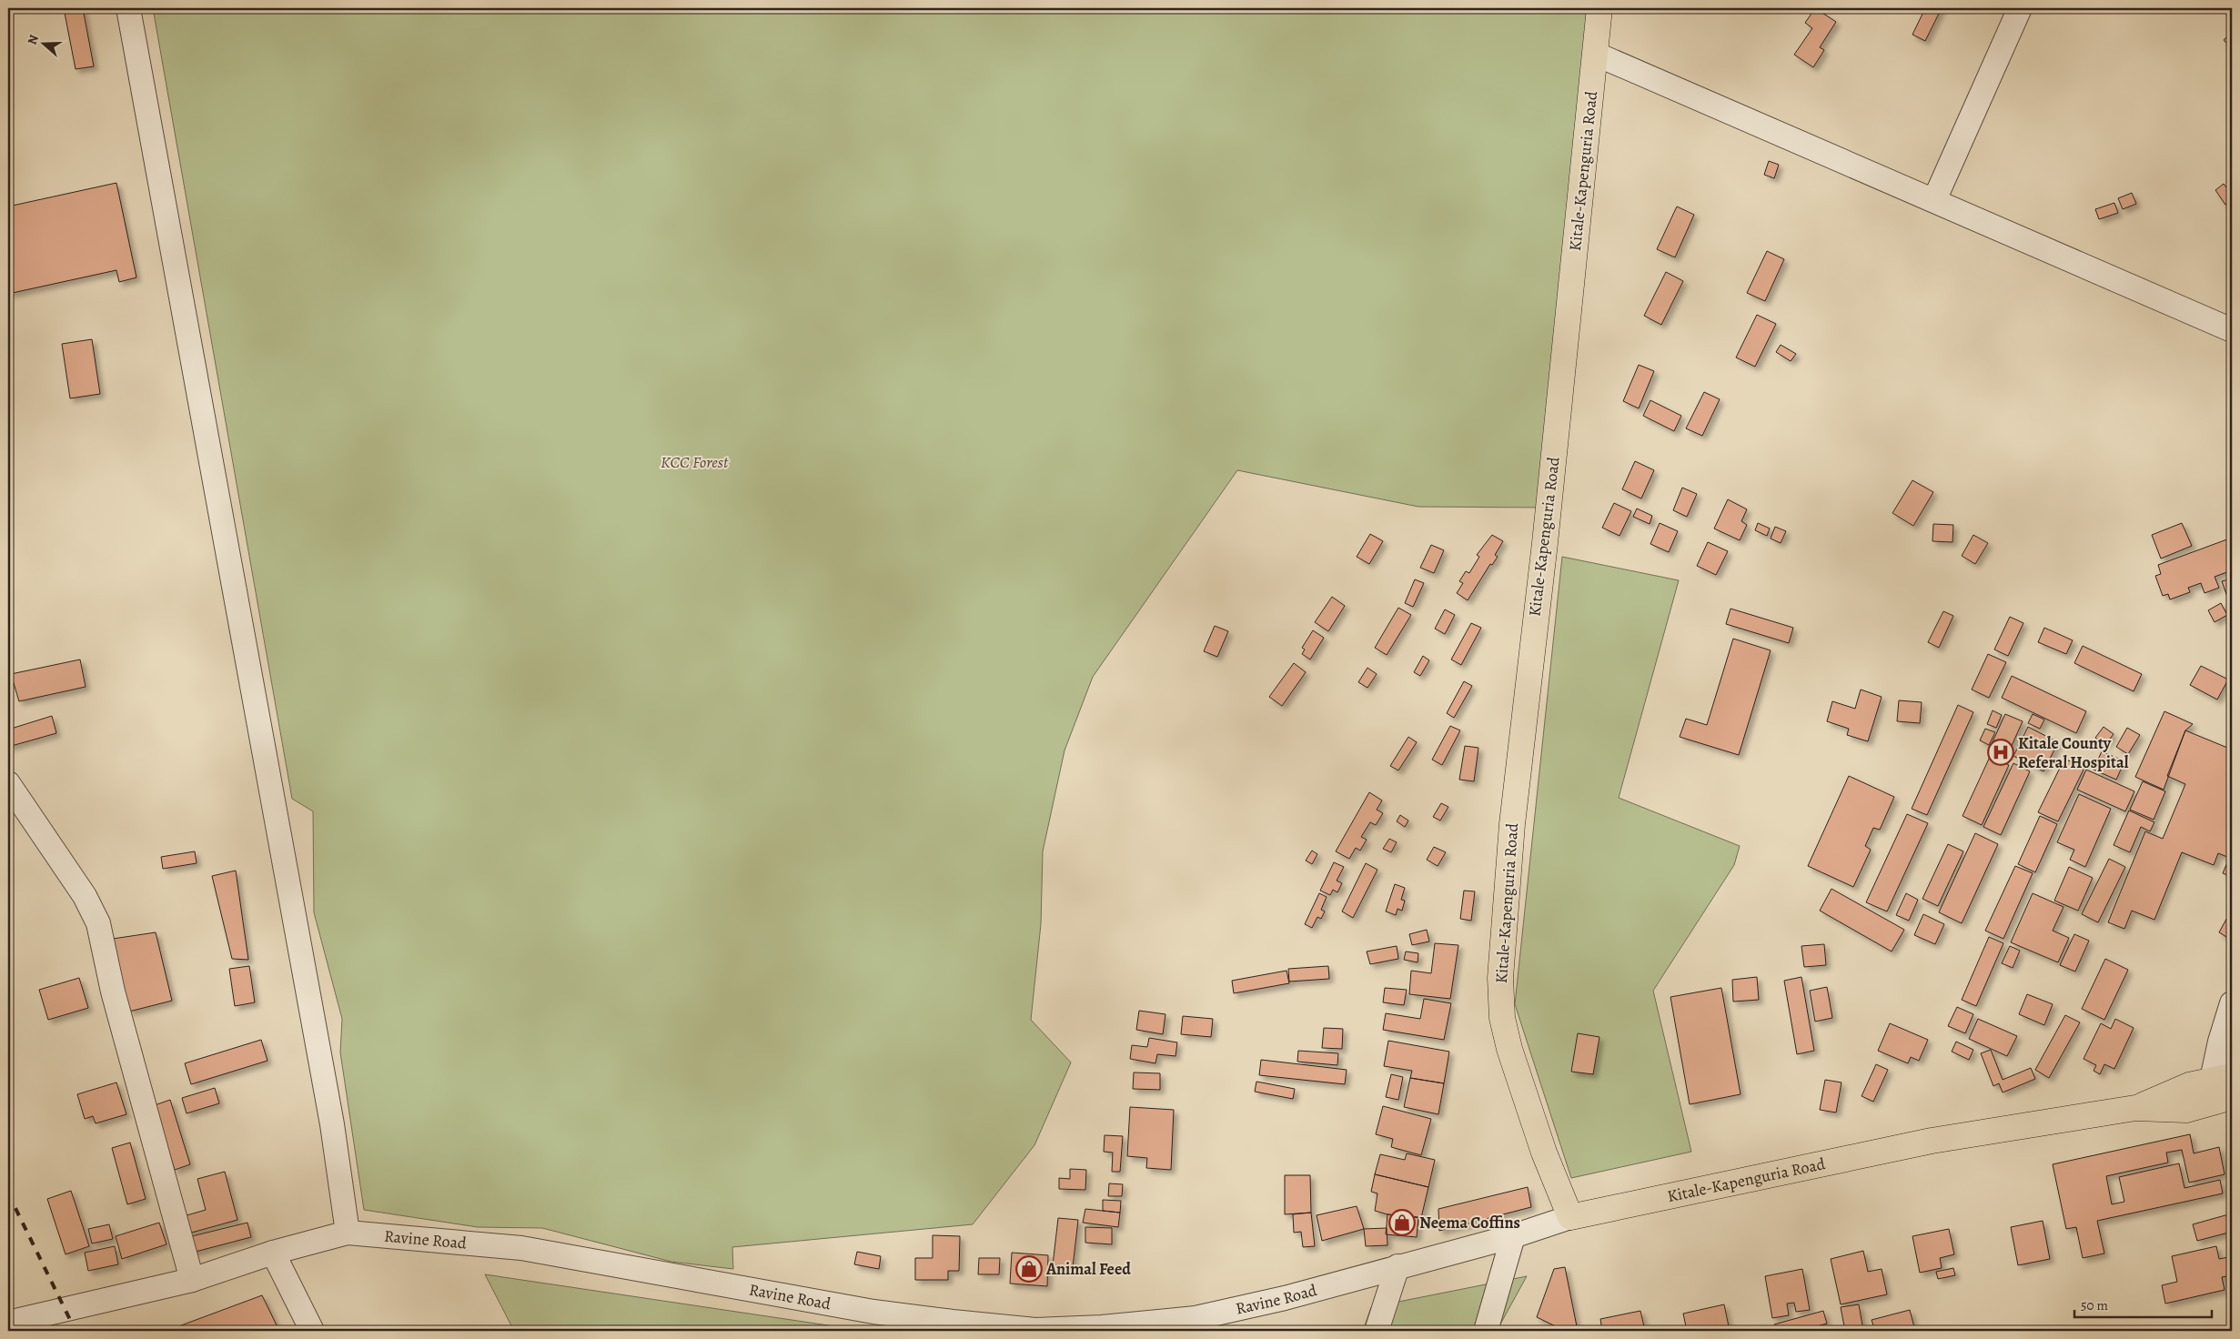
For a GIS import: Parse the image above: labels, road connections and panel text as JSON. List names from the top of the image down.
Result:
{
  "streets": {
    "highway": ["Kitale-Kapenguria Road"],
    "street": ["Ravine Road"]
  },
  "crossings": [
    ["Kitale-Kapenguria Road", "Ravine Road"]
  ],
  "parks": ["KCC Forest"],
  "places": {
    "hospital": ["Kitale County Referal Hospital"],
    "shop": ["Neema Coffins", "Animal Feed"]
  },
  "scale_bar": "50 m",
  "north": "left"
}
